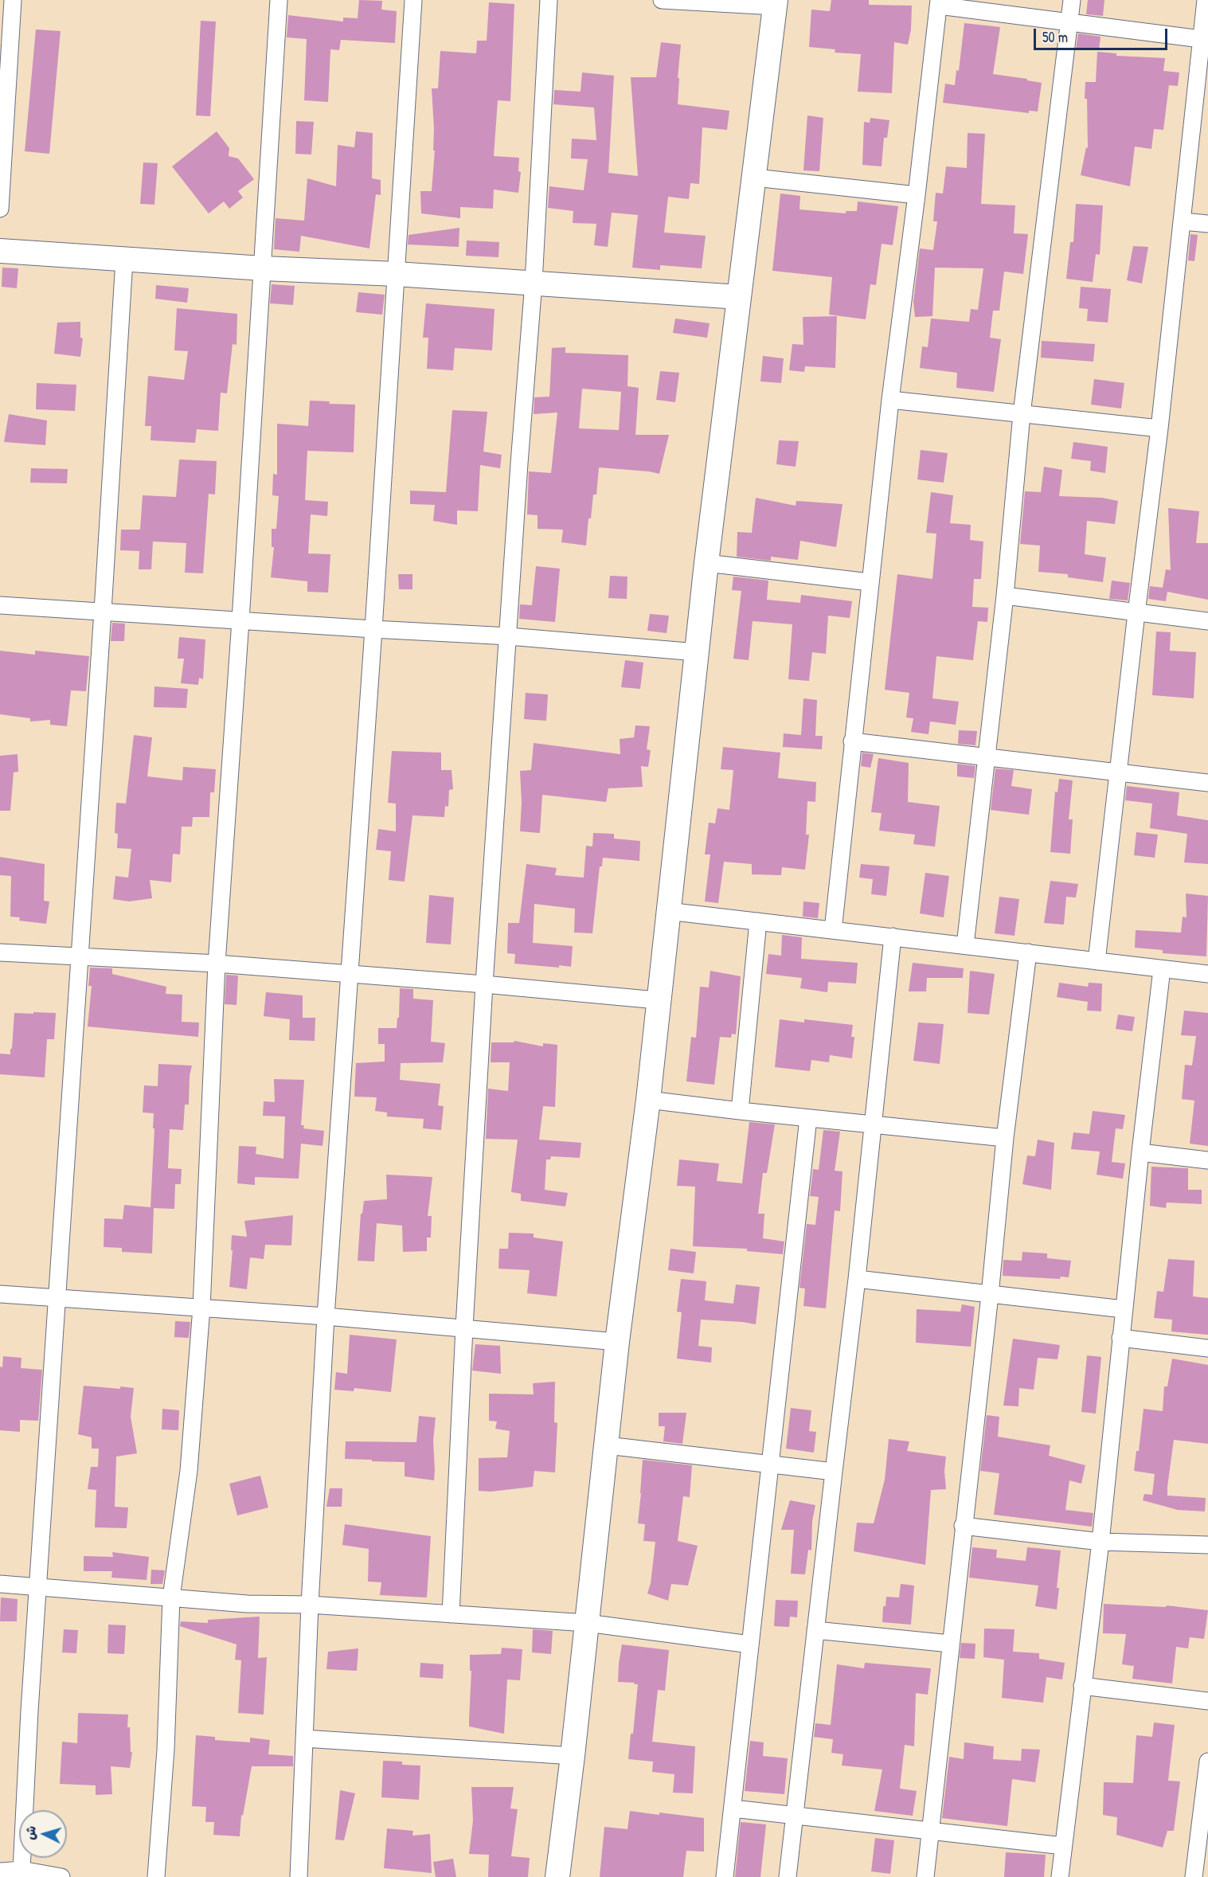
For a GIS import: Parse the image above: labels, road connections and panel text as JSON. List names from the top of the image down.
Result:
{
  "scale_bar": "50 m",
  "north": "left"
}
